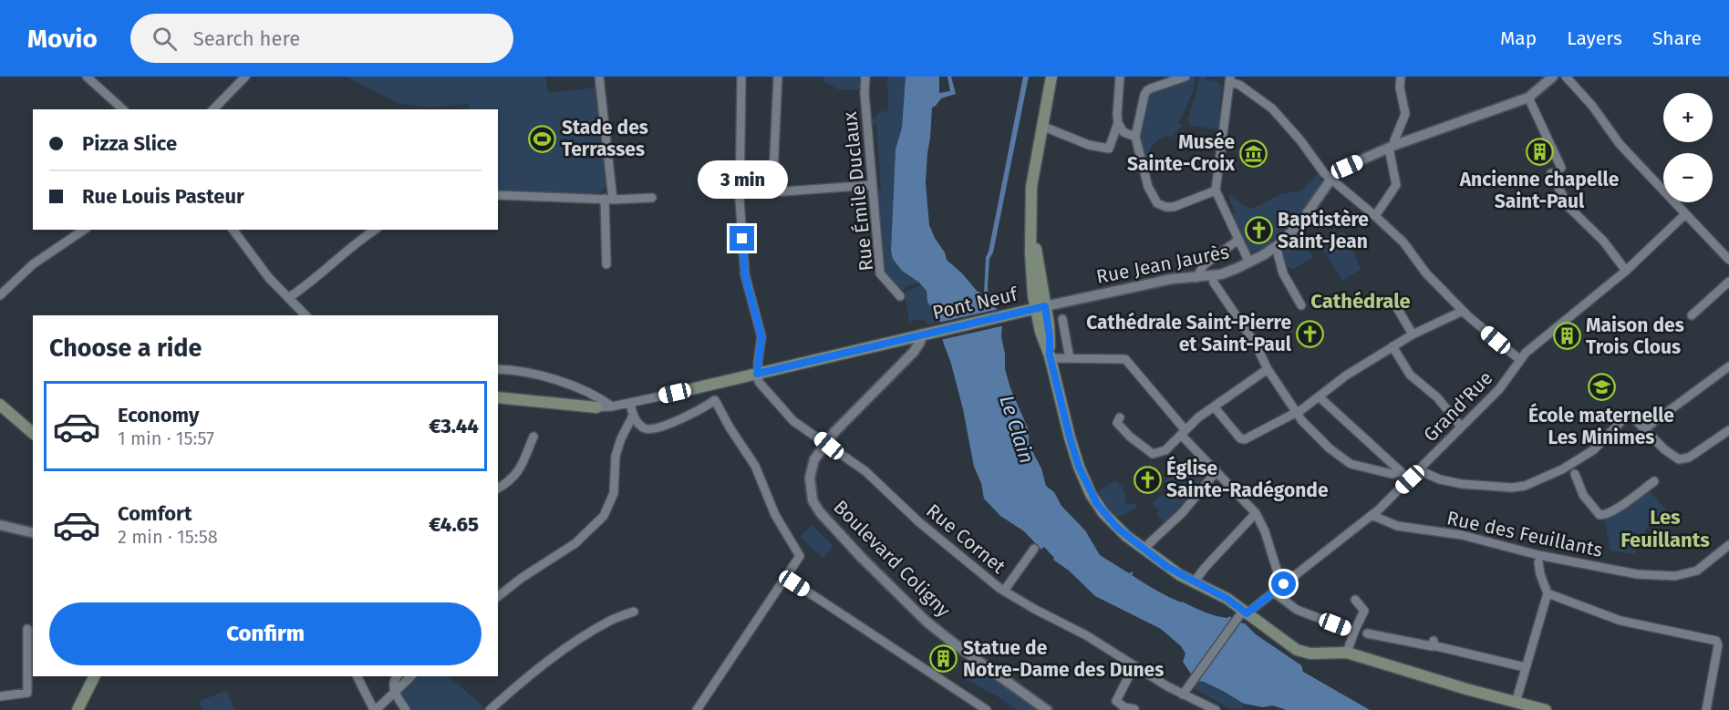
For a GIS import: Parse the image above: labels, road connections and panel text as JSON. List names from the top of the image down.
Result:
{
  "streets": {
    "main road": ["Pont Neuf"],
    "street": [
      "Rue Émile Duclaux",
      "Rue Jean Jaurès",
      "Grand'Rue",
      "Rue des Feuillants",
      "Rue Cornet",
      "Boulevard Coligny"
    ]
  },
  "crossings": [
    ["Rue Jean Jaurès", "Pont Neuf"],
    ["Pont Neuf", "Rue Cornet"],
    ["Pont Neuf", "Boulevard Coligny"],
    ["Grand'Rue", "Rue des Feuillants"],
    ["Grand'Rue", "Rue Cornet"]
  ],
  "districts": ["Cathédrale", "Les Feuillants"],
  "water": ["Le Clain"],
  "places": {
    "sports": ["Stade des Terrasses"],
    "building": ["Ancienne chapelle Saint-Paul", "Maison des Trois Clous", "Statue de Notre-Dame des Dunes"],
    "museum": ["Musée Sainte-Croix"],
    "church": ["Baptistère Saint-Jean", "Cathédrale Saint-Pierre et Saint-Paul", "Église Sainte-Radégonde"],
    "school or university": ["École maternelle Les Minimes"]
  },
  "page": {
    "header": "Movio",
    "search": "Search here",
    "nav": ["Map", "Layers", "Share"],
    "map_buttons": ["+", "−"],
    "banner": ["Pizza Slice", "Rue Louis Pasteur"],
    "bubble": "3 min",
    "heading": "Choose a ride",
    "list": [
      {
        "name": "Economy",
        "note": "1 min · 15:57",
        "value": "€3.44"
      },
      {
        "name": "Comfort",
        "note": "2 min · 15:58",
        "value": "€4.65"
      }
    ],
    "buttons": "Confirm"
  }
}
